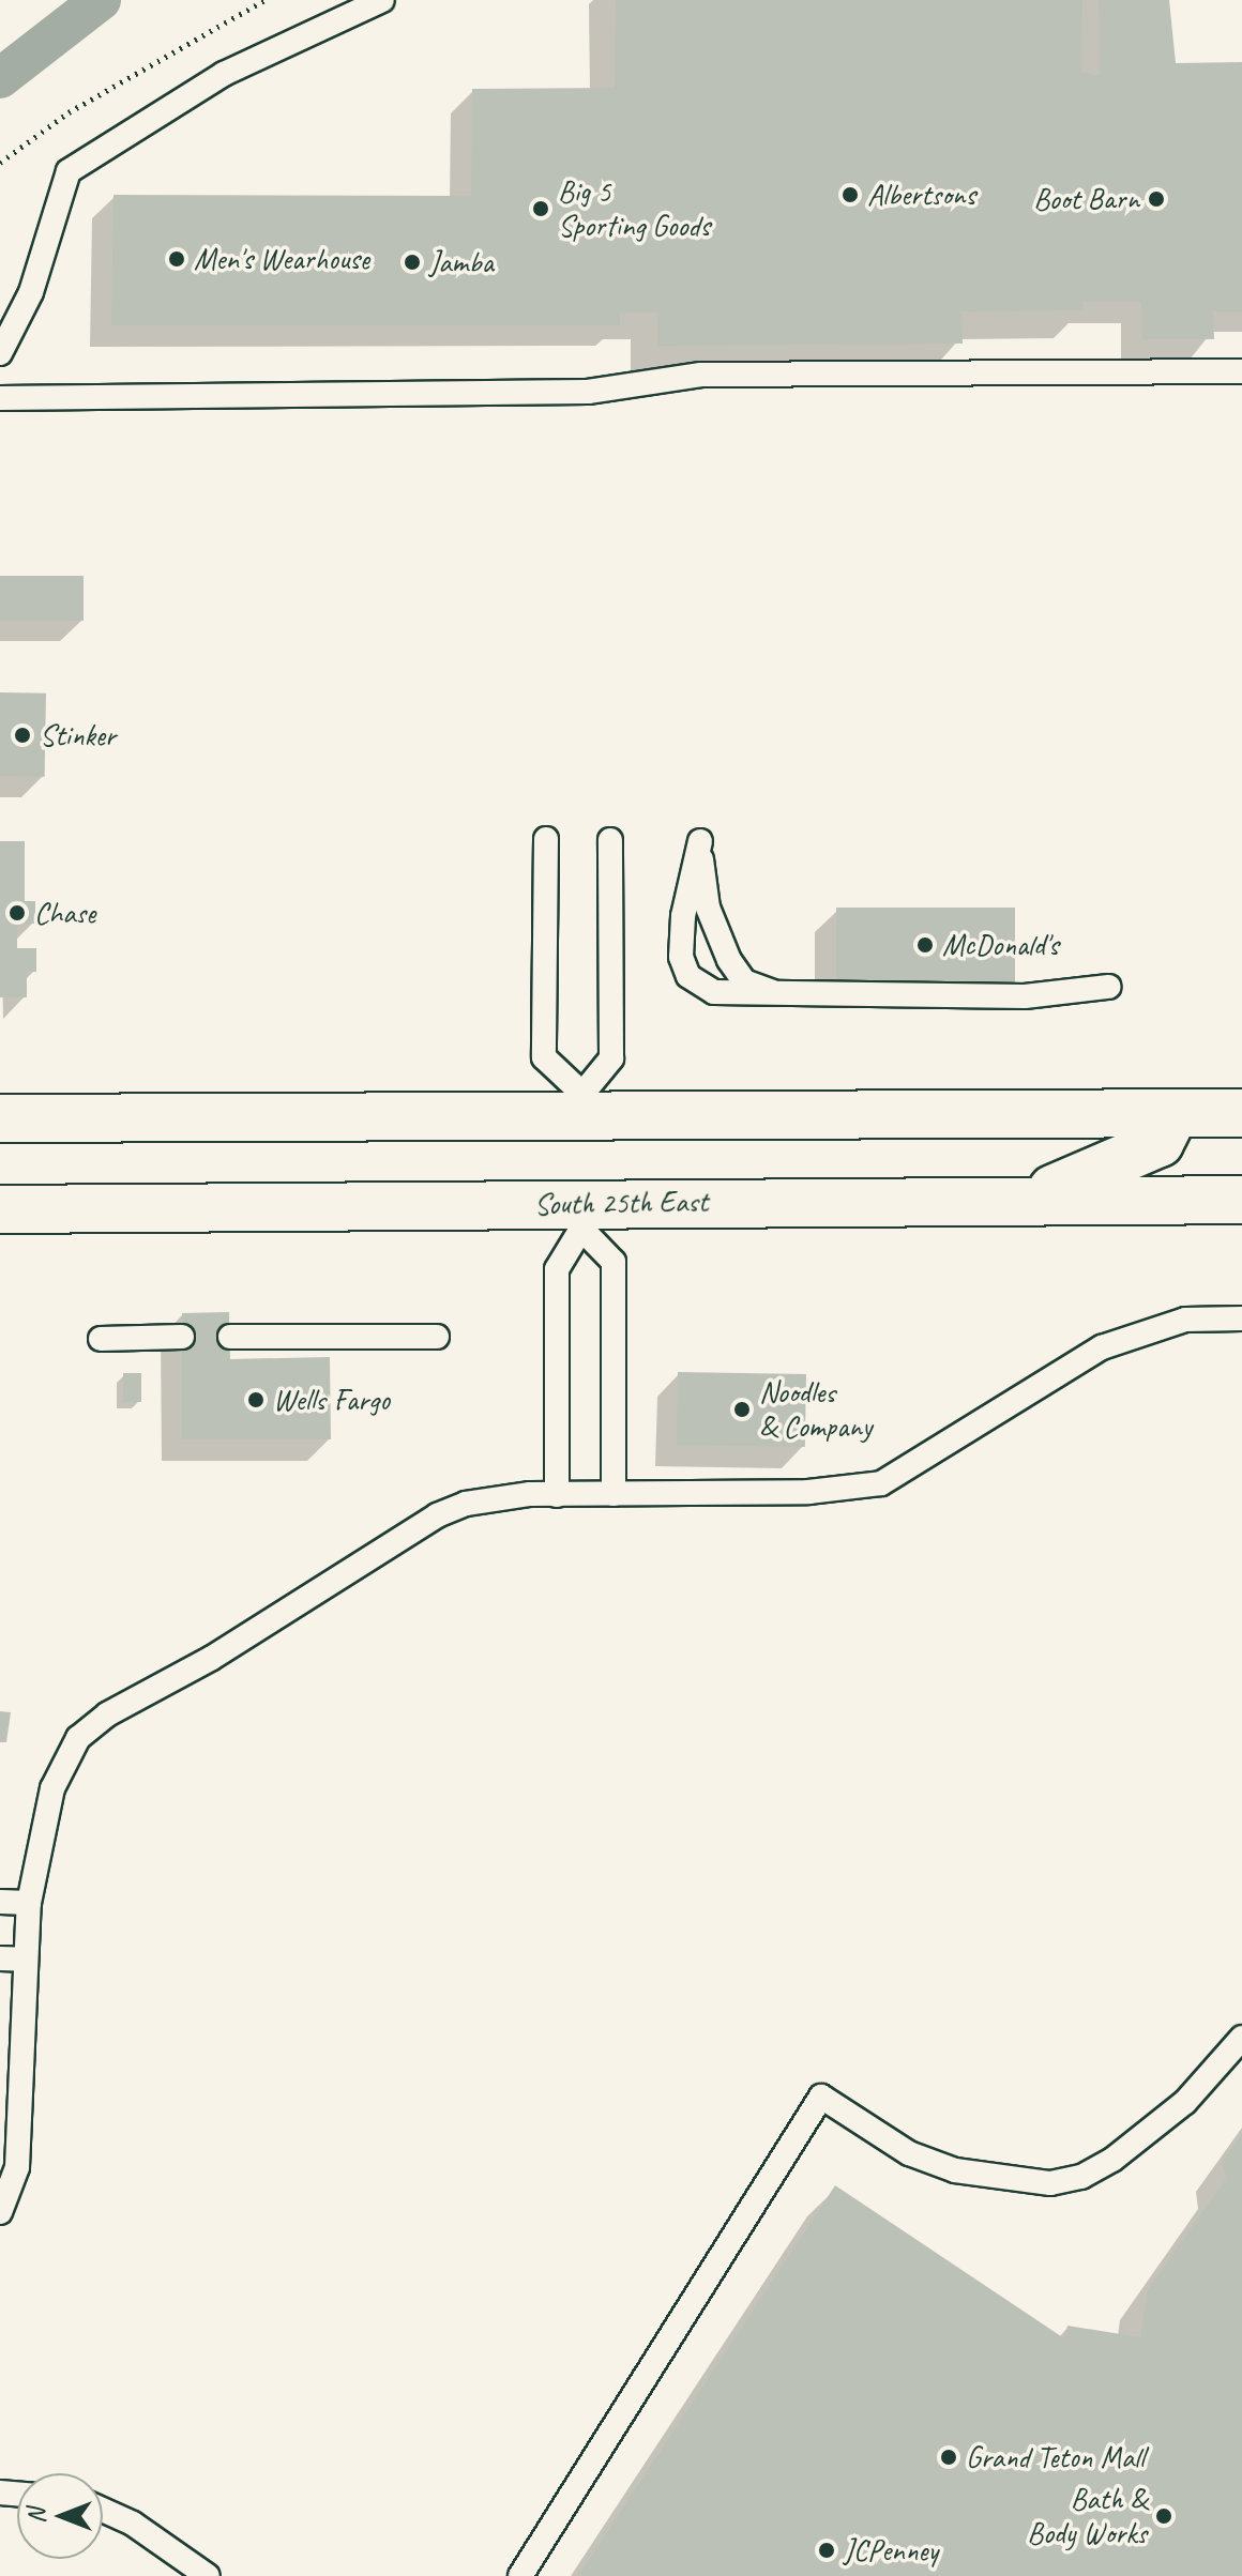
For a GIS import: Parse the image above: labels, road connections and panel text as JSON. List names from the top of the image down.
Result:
{
  "streets": {
    "main road": ["South 25th East"]
  },
  "places": [
    "Albertsons",
    "Boot Barn",
    "Big 5 Sporting Goods",
    "Men's Wearhouse",
    "Jamba",
    "Stinker",
    "Chase",
    "McDonald's",
    "Wells Fargo",
    "Noodles & Company",
    "Grand Teton Mall",
    "Bath & Body Works",
    "JCPenney"
  ],
  "north": "left"
}
